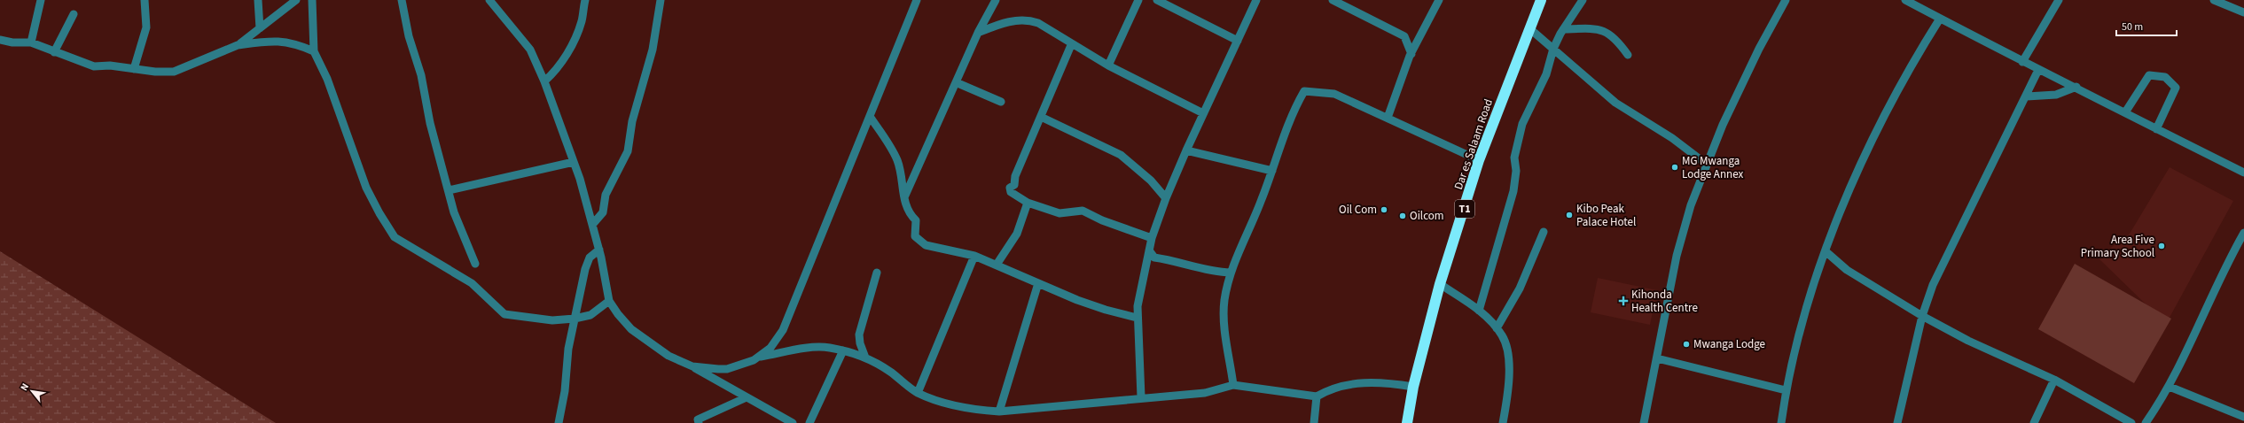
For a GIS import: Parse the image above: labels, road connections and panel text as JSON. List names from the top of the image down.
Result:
{
  "streets": {
    "highway": ["Dar es Salaam Road", "T1"]
  },
  "places": {
    "other": [
      "MG Mwanga Lodge Annex",
      "Oil Com",
      "Kibo Peak Palace Hotel",
      "Oilcom",
      "Area Five Primary School",
      "Mwanga Lodge"
    ],
    "health": ["Kihonda Health Centre"]
  },
  "scale_bar": "50 m",
  "north": "top left"
}
